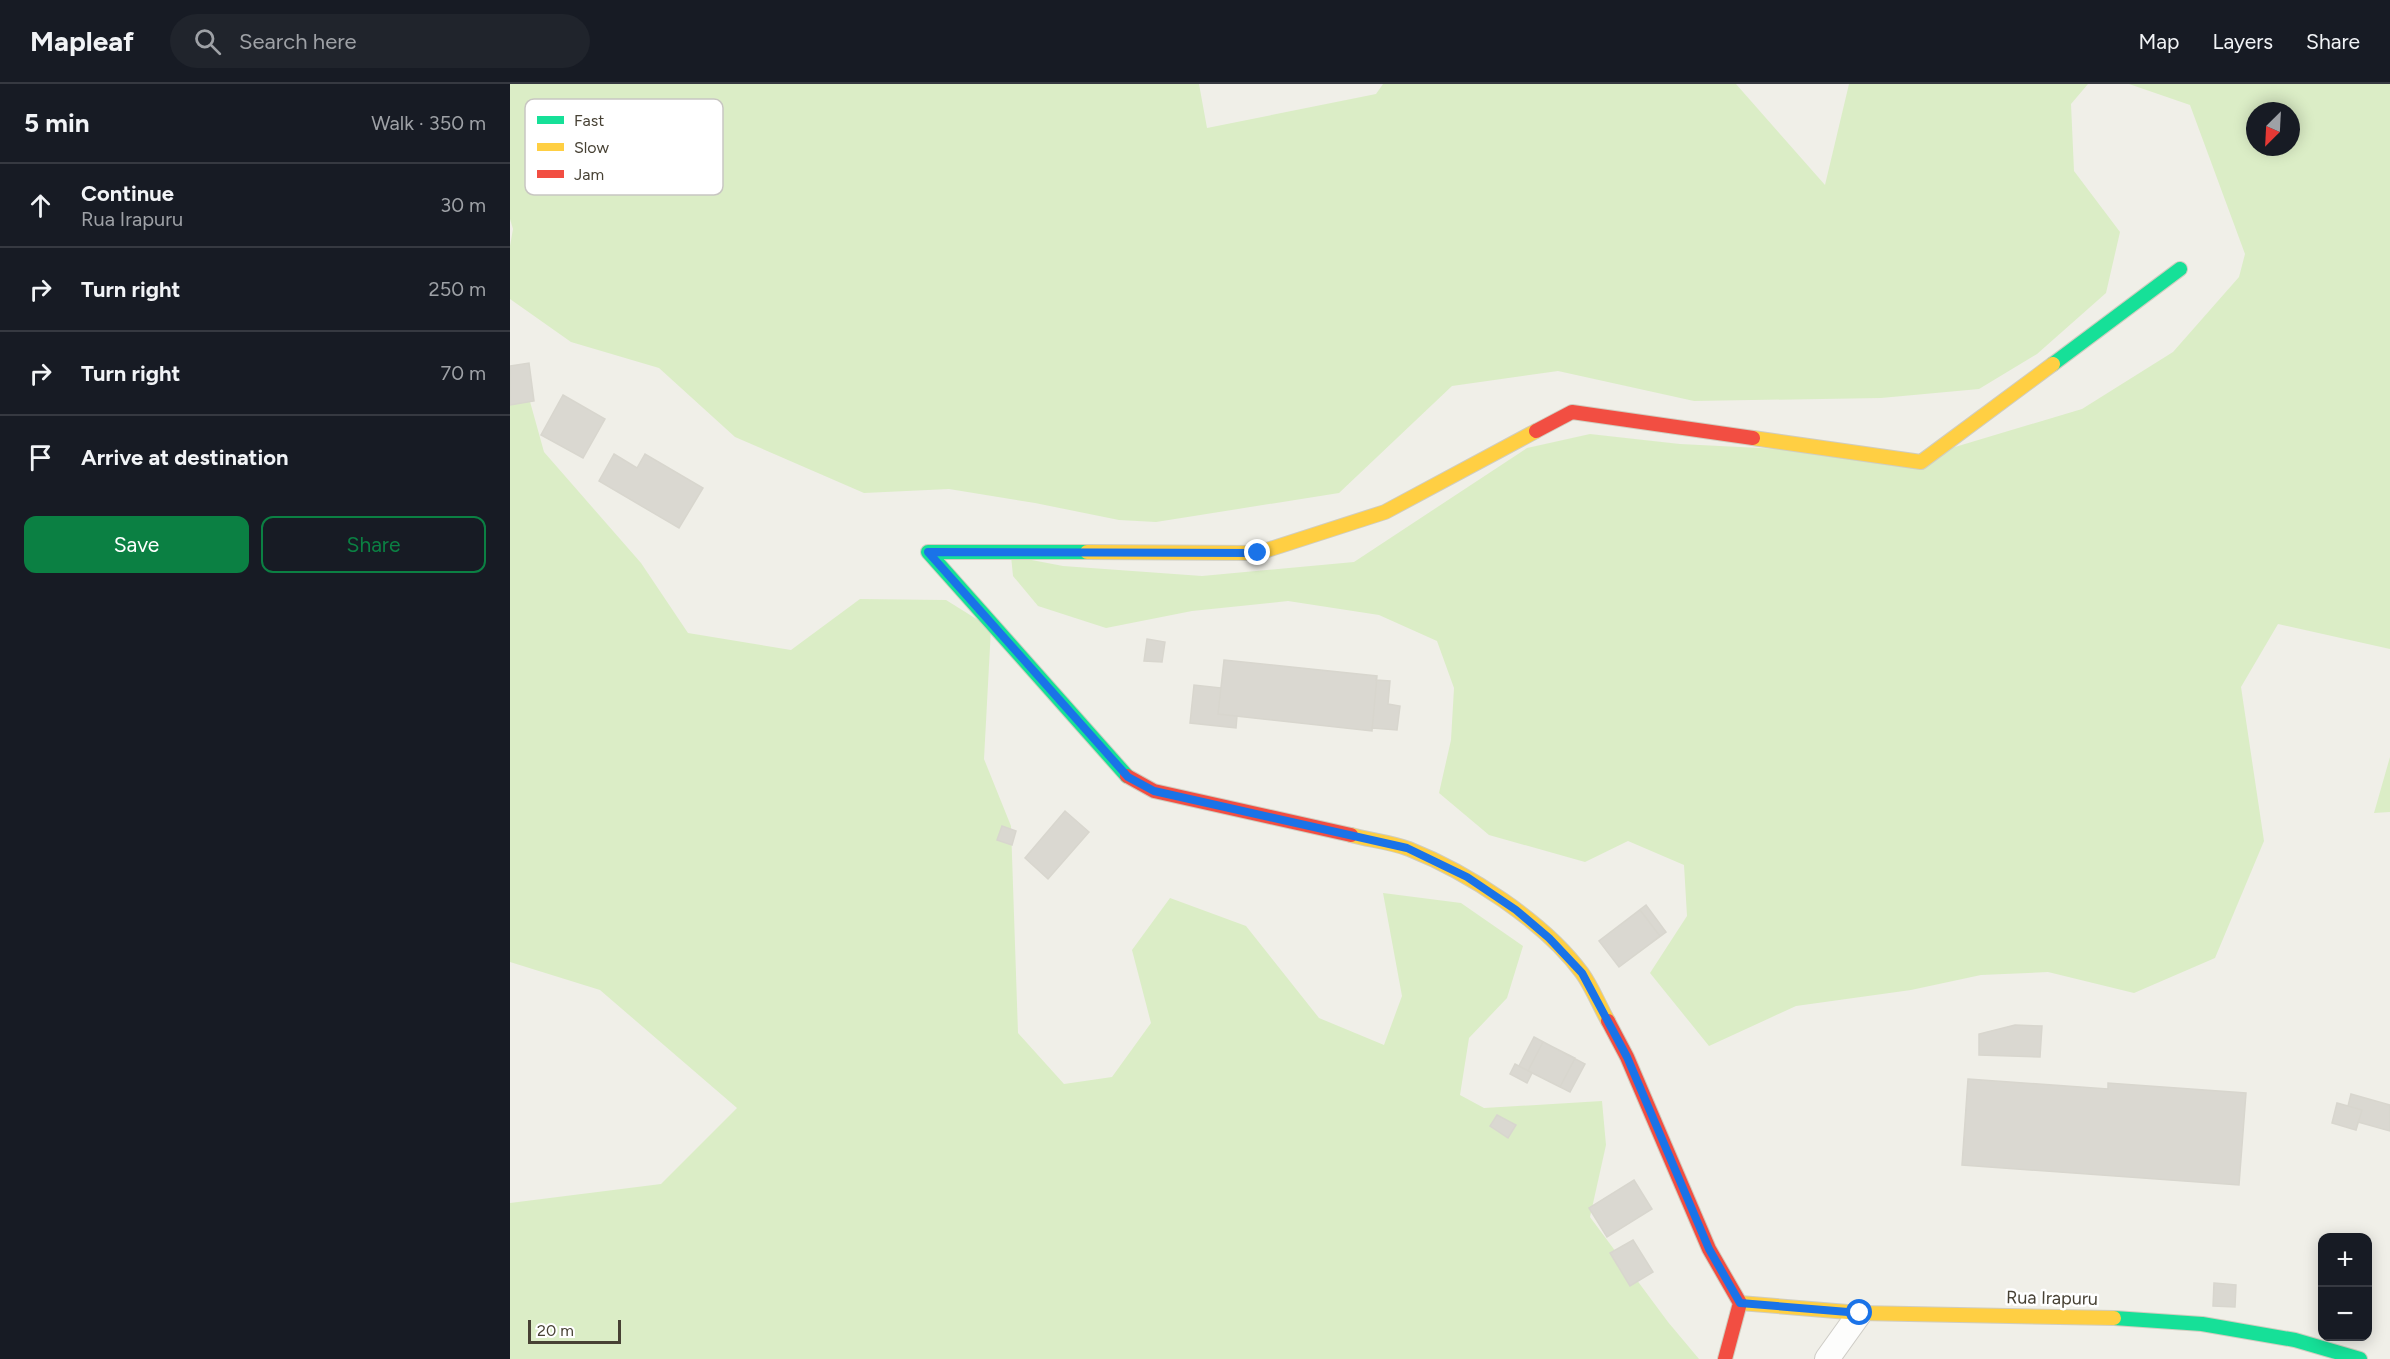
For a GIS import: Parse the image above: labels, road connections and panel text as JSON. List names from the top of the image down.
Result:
{
  "streets": {
    "street": ["Rua Irapuru"]
  },
  "legend": ["Fast", "Slow", "Jam"],
  "scale_bar": "20 m",
  "north": "bottom left",
  "page": {
    "header": "Mapleaf",
    "search": "Search here",
    "nav": ["Map", "Layers", "Share"],
    "heading": ["5 min", "Walk · 350 m"],
    "list": [
      ["Continue", "Rua Irapuru", "30 m"],
      ["Turn right", "250 m"],
      ["Turn right", "70 m"],
      "Arrive at destination"
    ],
    "buttons": ["Save", "Share"],
    "map_buttons": ["+", "−"],
    "scale": "20 m"
  }
}
